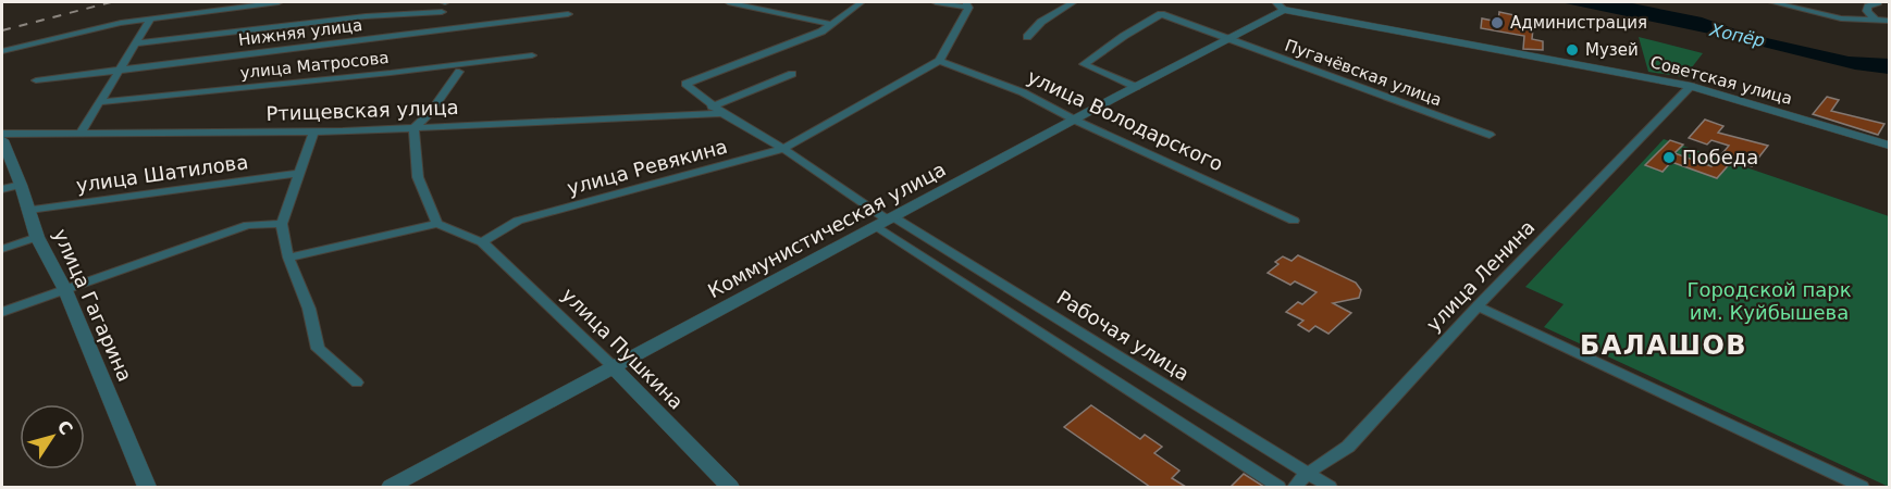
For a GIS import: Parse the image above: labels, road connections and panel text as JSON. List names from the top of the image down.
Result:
{
  "streets": {
    "street": [
      "Нижняя улица",
      "улица Матросова",
      "Пугачёвская улица",
      "Советская улица",
      "Ртищевская улица",
      "улица Володарского",
      "улица Ревякина",
      "улица Шатилова",
      "Коммунистическая улица",
      "улица Ленина",
      "улица Гагарина",
      "Рабочая улица",
      "улица Пушкина"
    ]
  },
  "crossings": [
    ["Пугачёвская улица", "Коммунистическая улица"],
    ["Советская улица", "Коммунистическая улица"],
    ["Советская улица", "улица Ленина"],
    ["улица Володарского", "улица Ревякина"],
    ["улица Володарского", "Коммунистическая улица"],
    ["улица Ревякина", "улица Пушкина"],
    ["улица Шатилова", "улица Гагарина"],
    ["Коммунистическая улица", "Рабочая улица"],
    ["Коммунистическая улица", "улица Пушкина"],
    ["улица Ленина", "Рабочая улица"]
  ],
  "districts": ["БАЛАШОВ"],
  "water": ["Хопёр"],
  "parks": ["Городской парк им. Куйбышева"],
  "places": ["Администрация", "Музей", "Победа"],
  "north": "top right"
}
